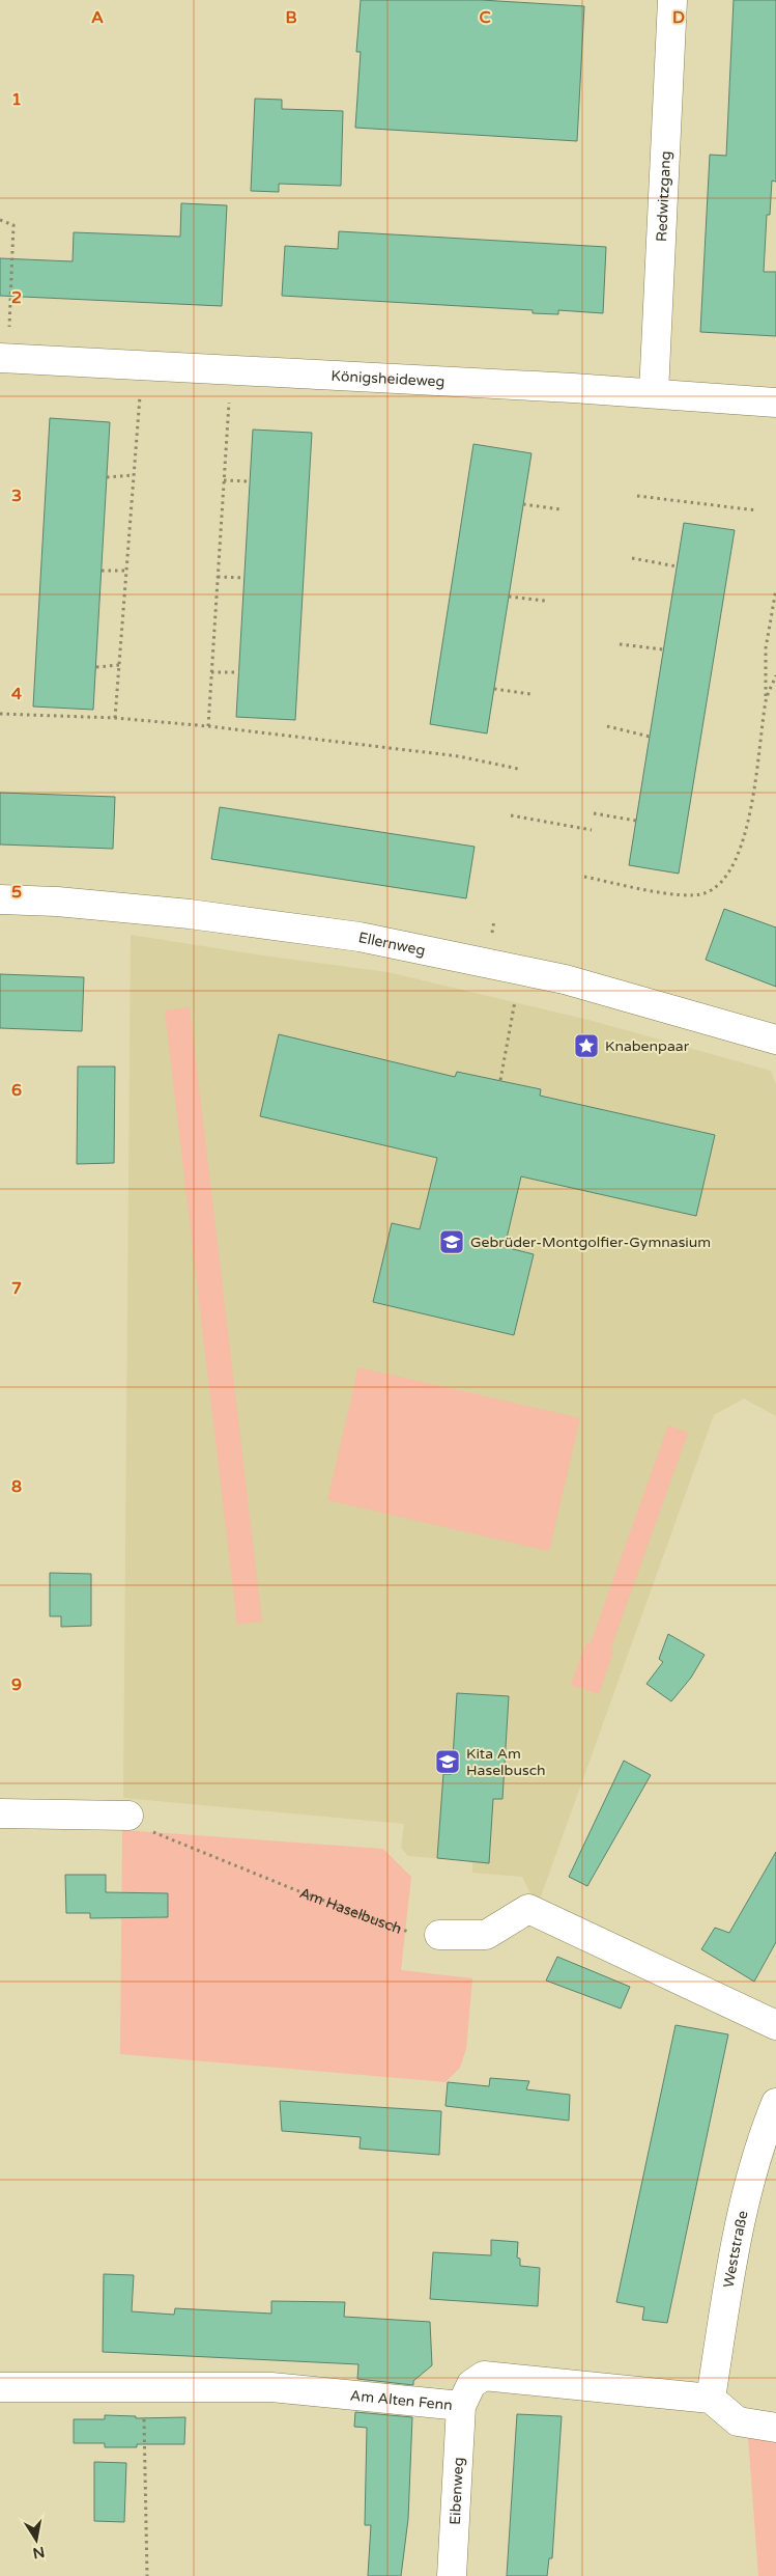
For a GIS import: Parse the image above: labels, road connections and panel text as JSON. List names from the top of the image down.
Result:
{
  "streets": {
    "street": [
      "Redwitzgang",
      "Königsheideweg",
      "Ellernweg",
      "Weststraße",
      "Am Alten Fenn",
      "Eibenweg"
    ],
    "path": ["Am Haselbusch"]
  },
  "crossings": [
    ["Redwitzgang", "Königsheideweg"],
    ["Weststraße", "Am Alten Fenn"],
    ["Am Alten Fenn", "Eibenweg"]
  ],
  "places": {
    "place": ["Knabenpaar"],
    "school or university": ["Gebrüder-Montgolfier-Gymnasium", "Kita Am Haselbusch"]
  },
  "north": "bottom",
  "grid": {
    "columns": [
      "A",
      "B",
      "C",
      "D"
    ],
    "rows": [
      "1",
      "2",
      "3",
      "4",
      "5",
      "6",
      "7",
      "8",
      "9"
    ]
  }
}
